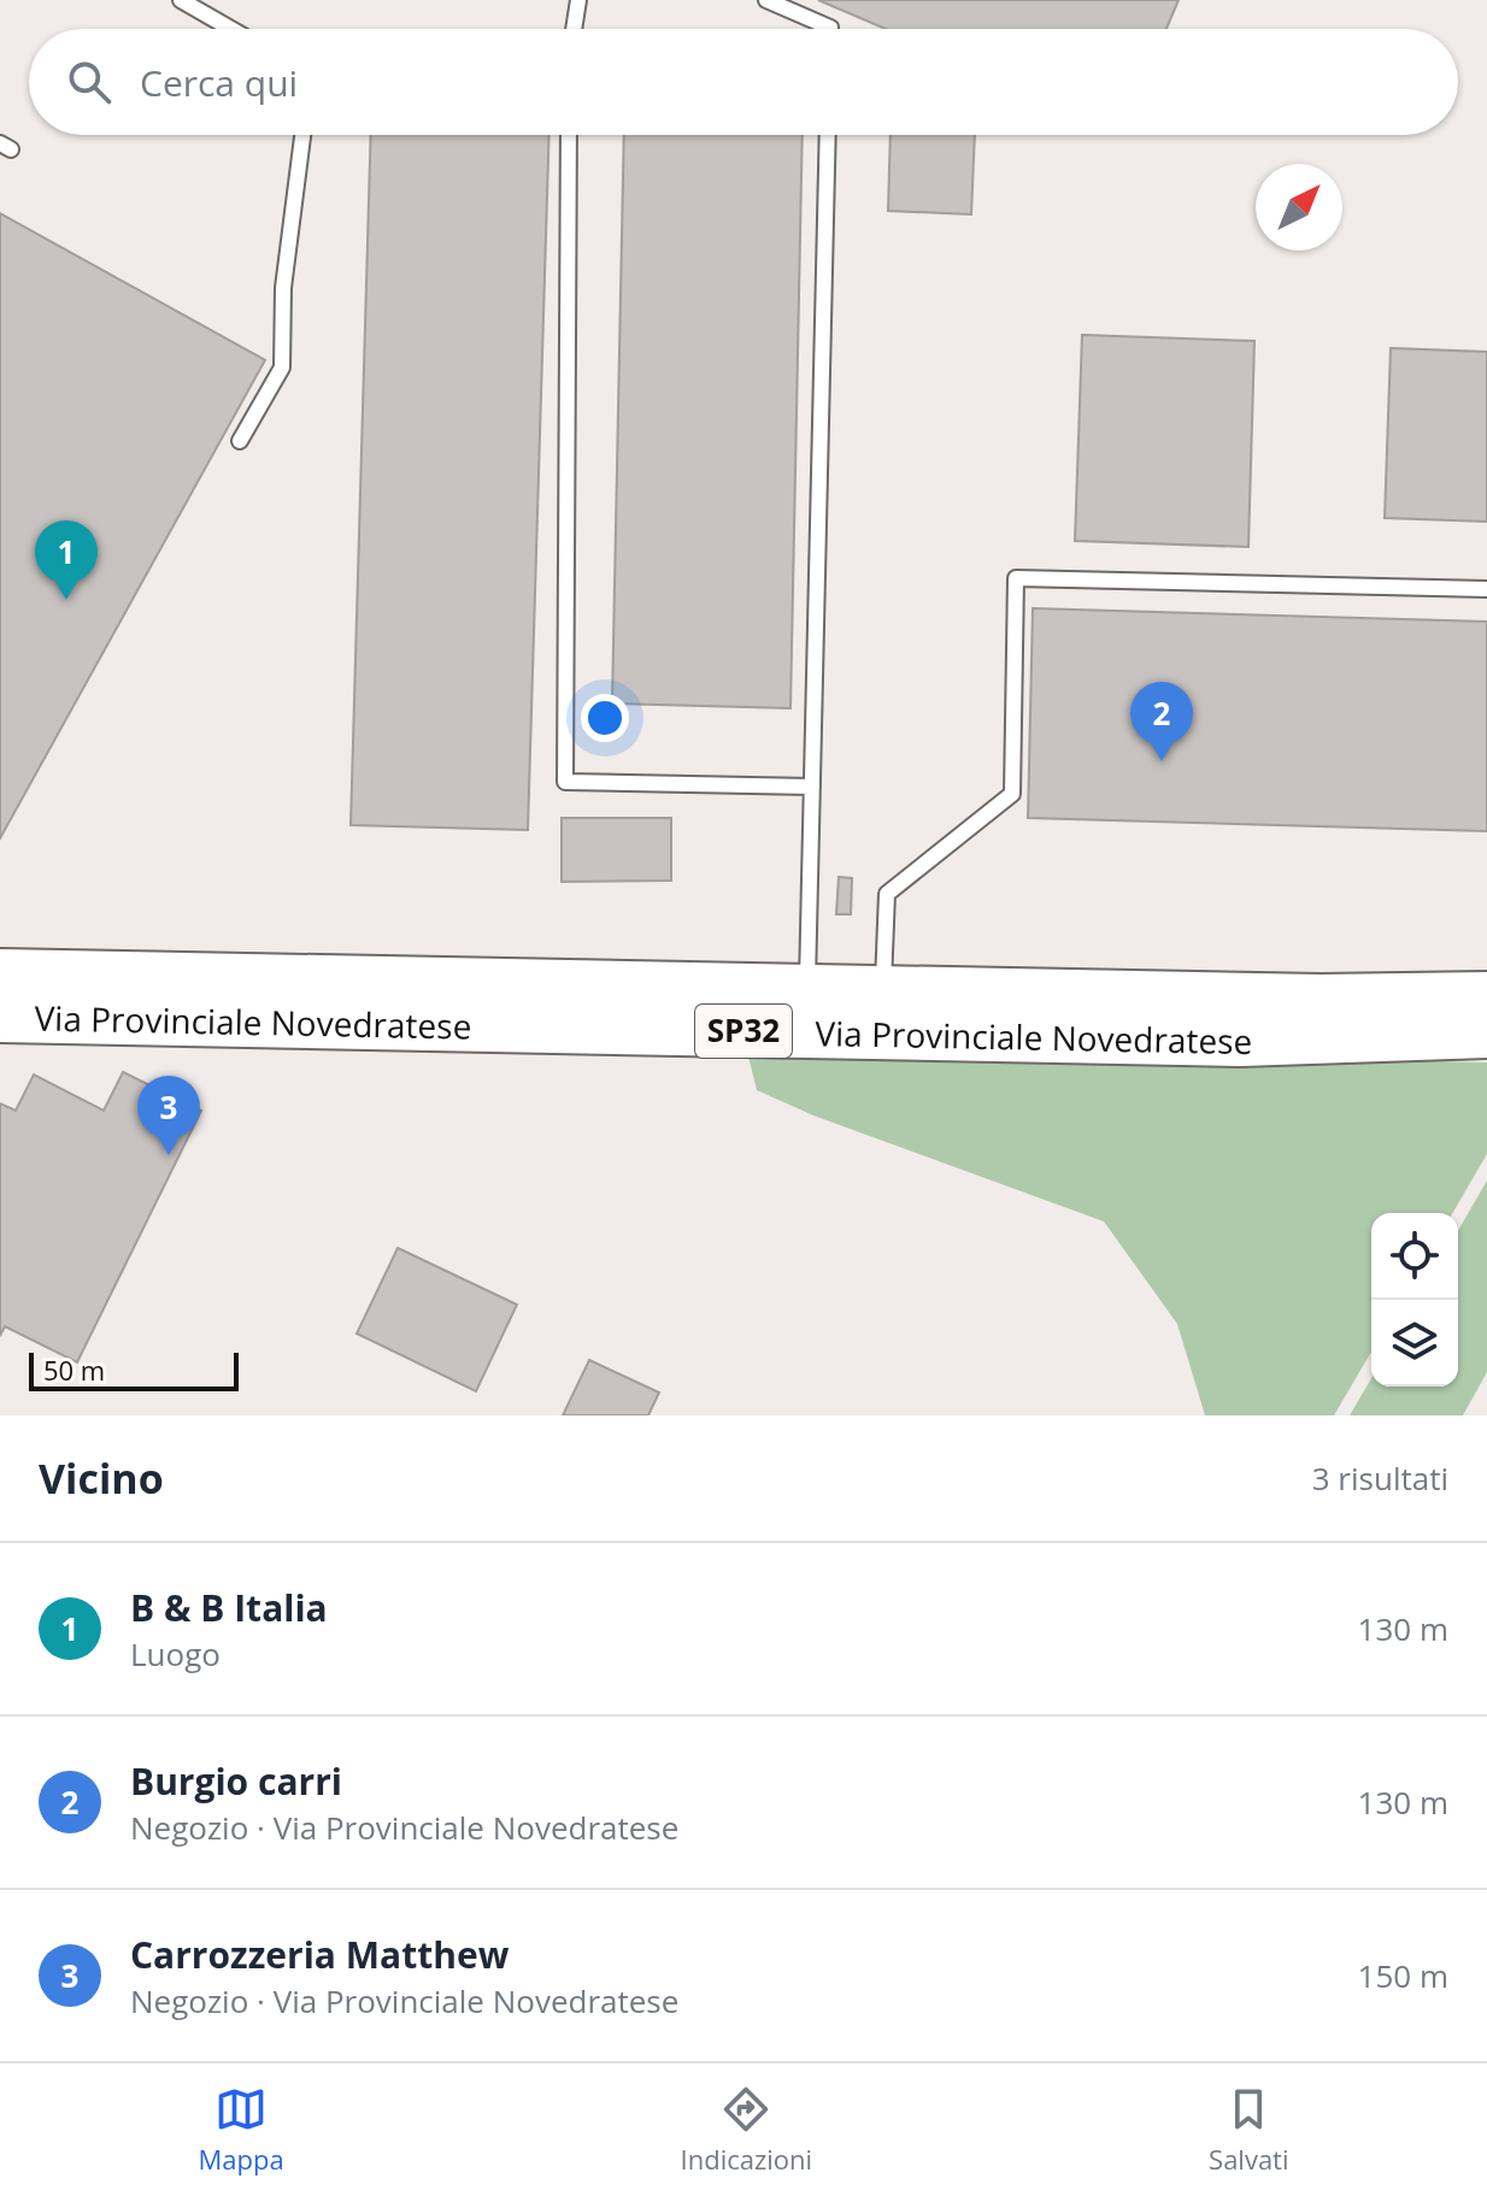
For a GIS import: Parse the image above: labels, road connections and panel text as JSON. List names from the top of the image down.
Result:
{
  "streets": {
    "main road": ["Via Provinciale Novedratese", "SP32"]
  },
  "scale_bar": "50 m",
  "north": "top right",
  "page": {
    "search": "Cerca qui",
    "pins": ["1", "2", "3"],
    "scale": "50 m",
    "heading": ["Vicino", "3 risultati"],
    "list": [
      {
        "mark": "1",
        "name": "B & B Italia",
        "note": "Luogo",
        "value": "130 m"
      },
      {
        "mark": "2",
        "name": "Burgio carri",
        "note": "Negozio · Via Provinciale Novedratese",
        "value": "130 m"
      },
      {
        "mark": "3",
        "name": "Carrozzeria Matthew",
        "note": "Negozio · Via Provinciale Novedratese",
        "value": "150 m"
      }
    ],
    "nav": ["Mappa", "Indicazioni", "Salvati"]
  }
}
